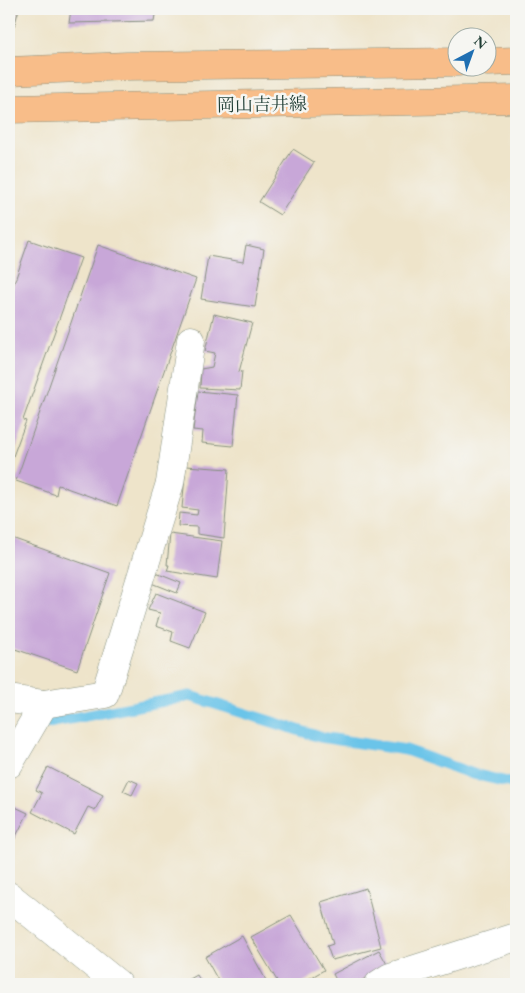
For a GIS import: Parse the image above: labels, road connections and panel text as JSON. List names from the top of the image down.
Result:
{
  "streets": {
    "main road": ["岡山吉井線"]
  },
  "north": "top right"
}
